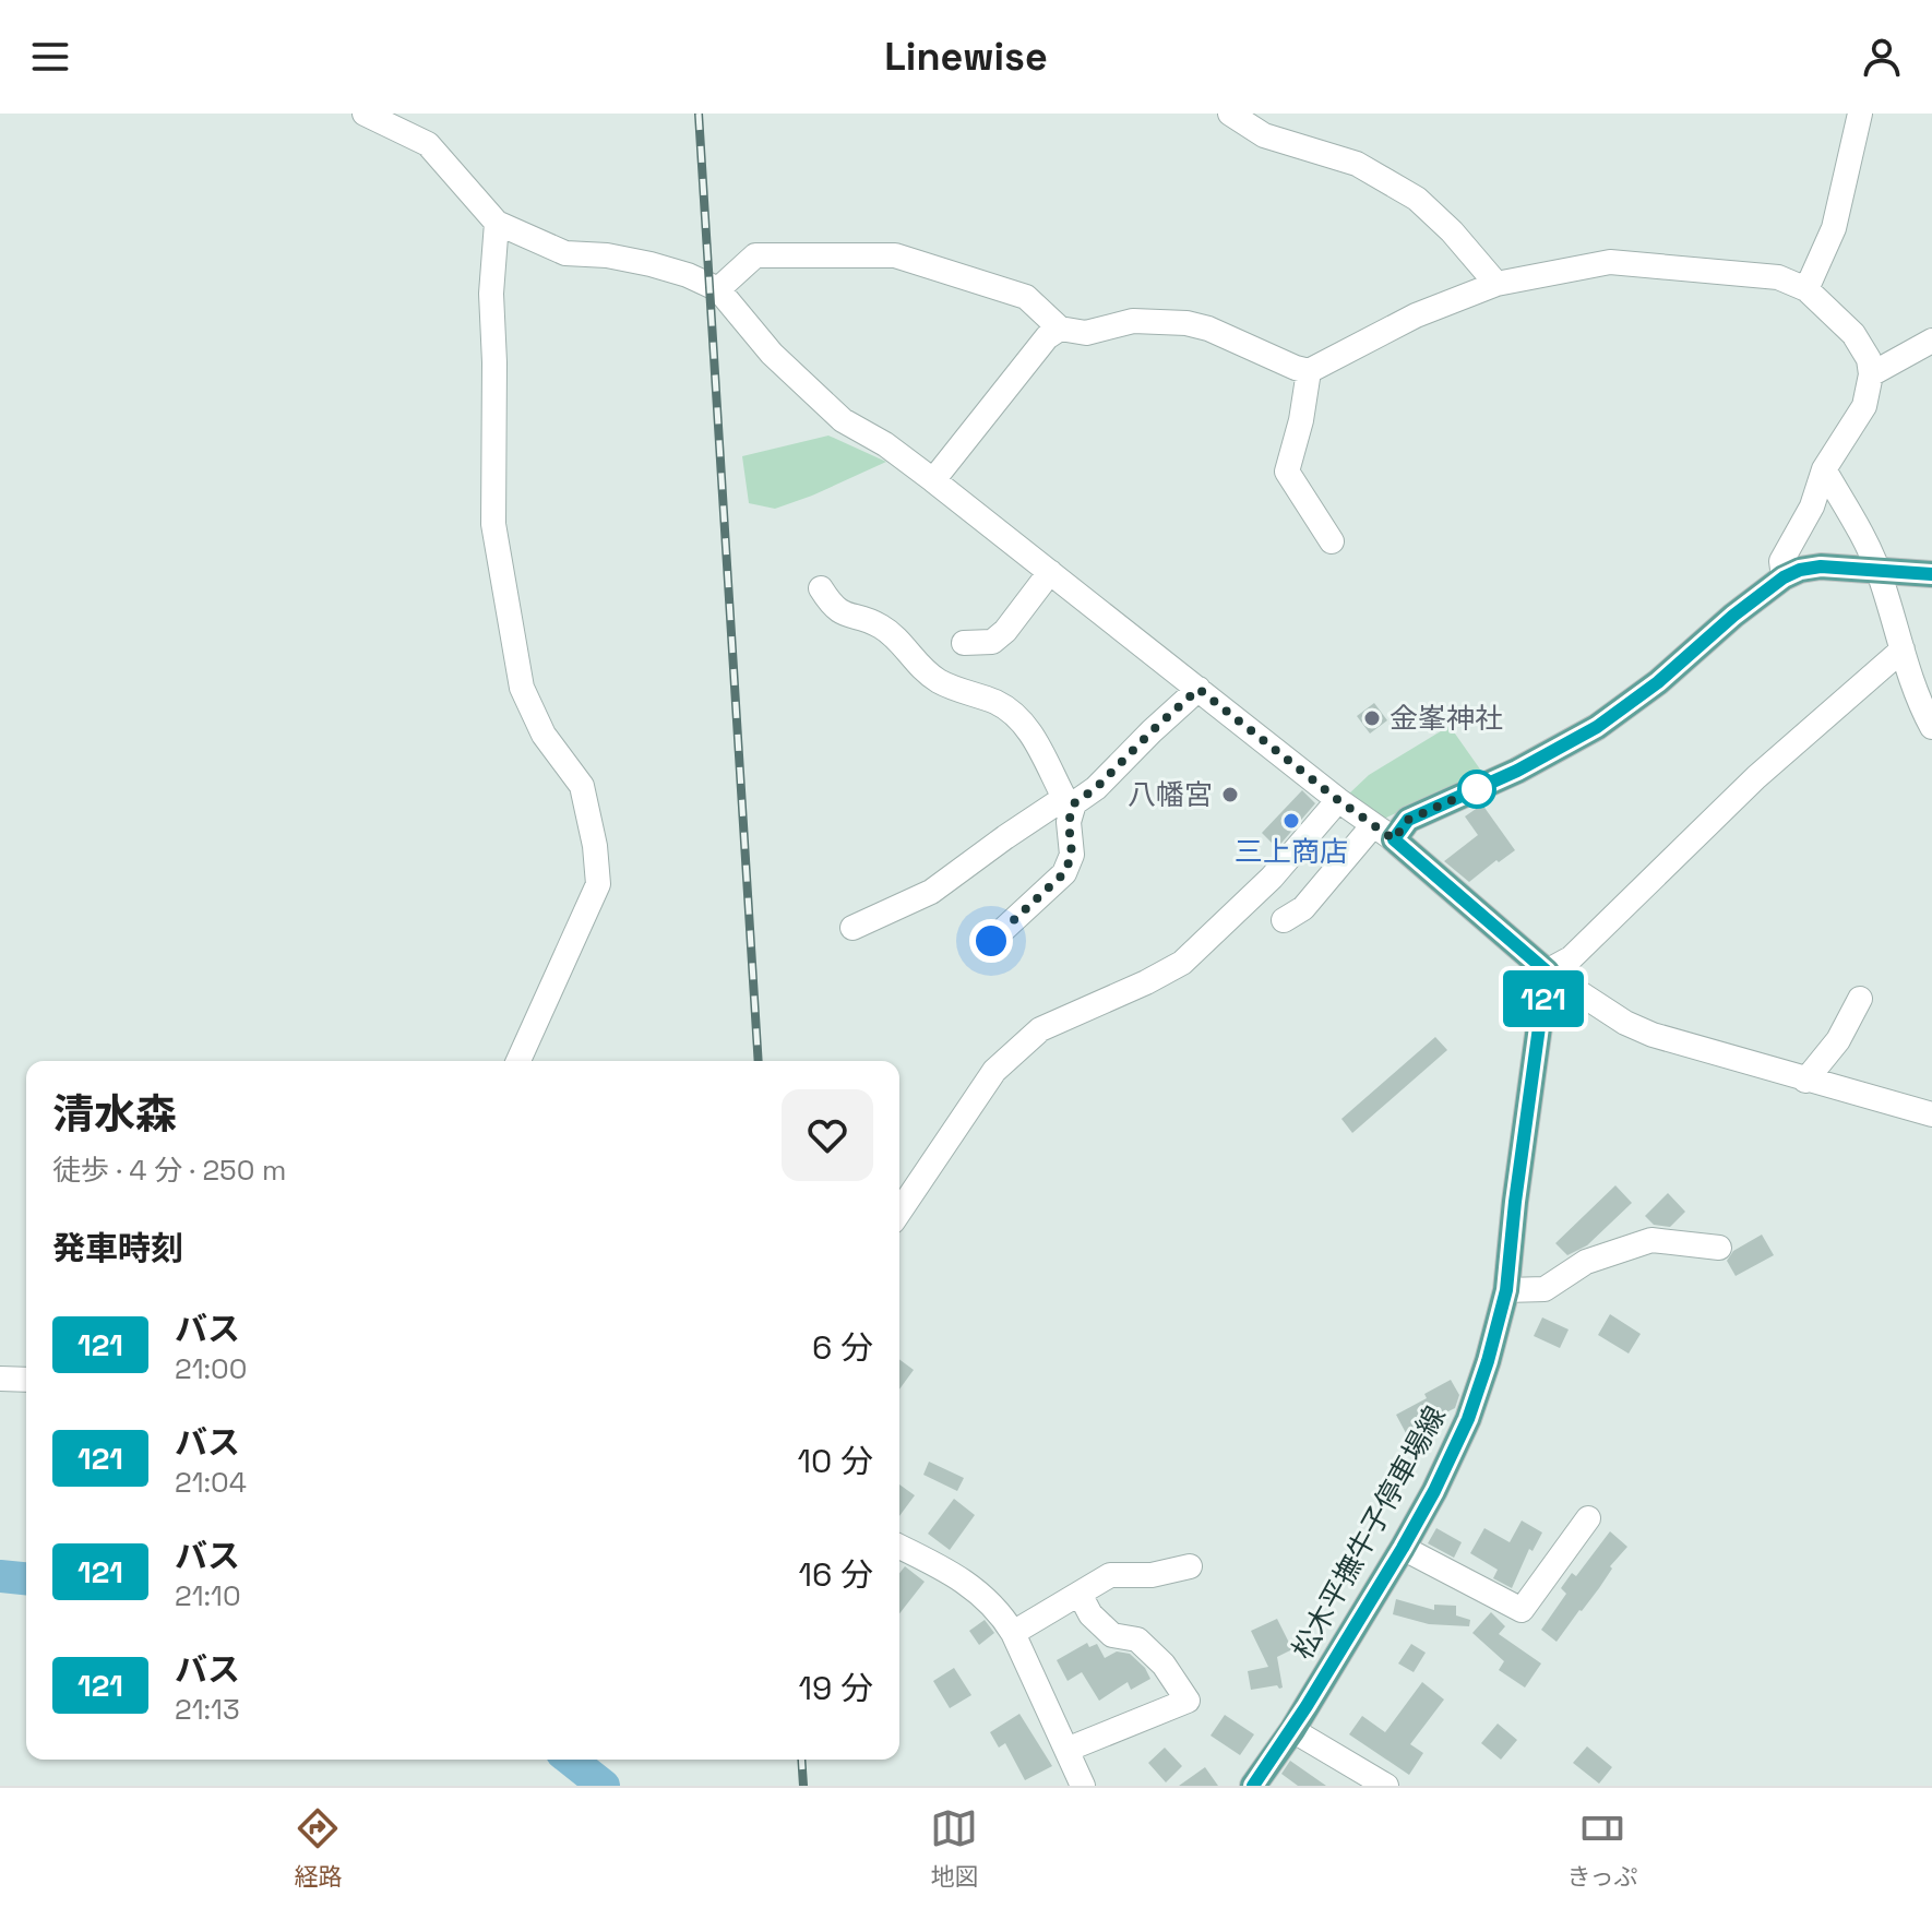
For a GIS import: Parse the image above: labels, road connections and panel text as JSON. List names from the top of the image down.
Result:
{
  "streets": {
    "main road": ["松木平撫牛子停車場線"]
  },
  "places": ["金峯神社", "八幡宮", "三上商店"],
  "lines": ["bus line 121"],
  "page": {
    "header": "Linewise",
    "on_map": "121",
    "heading": [
      ["清水森", "徒歩 · 4 分 · 250 m"],
      "発車時刻"
    ],
    "list": [
      {
        "mark": "121",
        "name": "バス",
        "note": "21:00",
        "value": "6 分"
      },
      {
        "mark": "121",
        "name": "バス",
        "note": "21:04",
        "value": "10 分"
      },
      {
        "mark": "121",
        "name": "バス",
        "note": "21:10",
        "value": "16 分"
      },
      {
        "mark": "121",
        "name": "バス",
        "note": "21:13",
        "value": "19 分"
      }
    ],
    "tabs": ["経路", "地図", "きっぷ"]
  }
}
